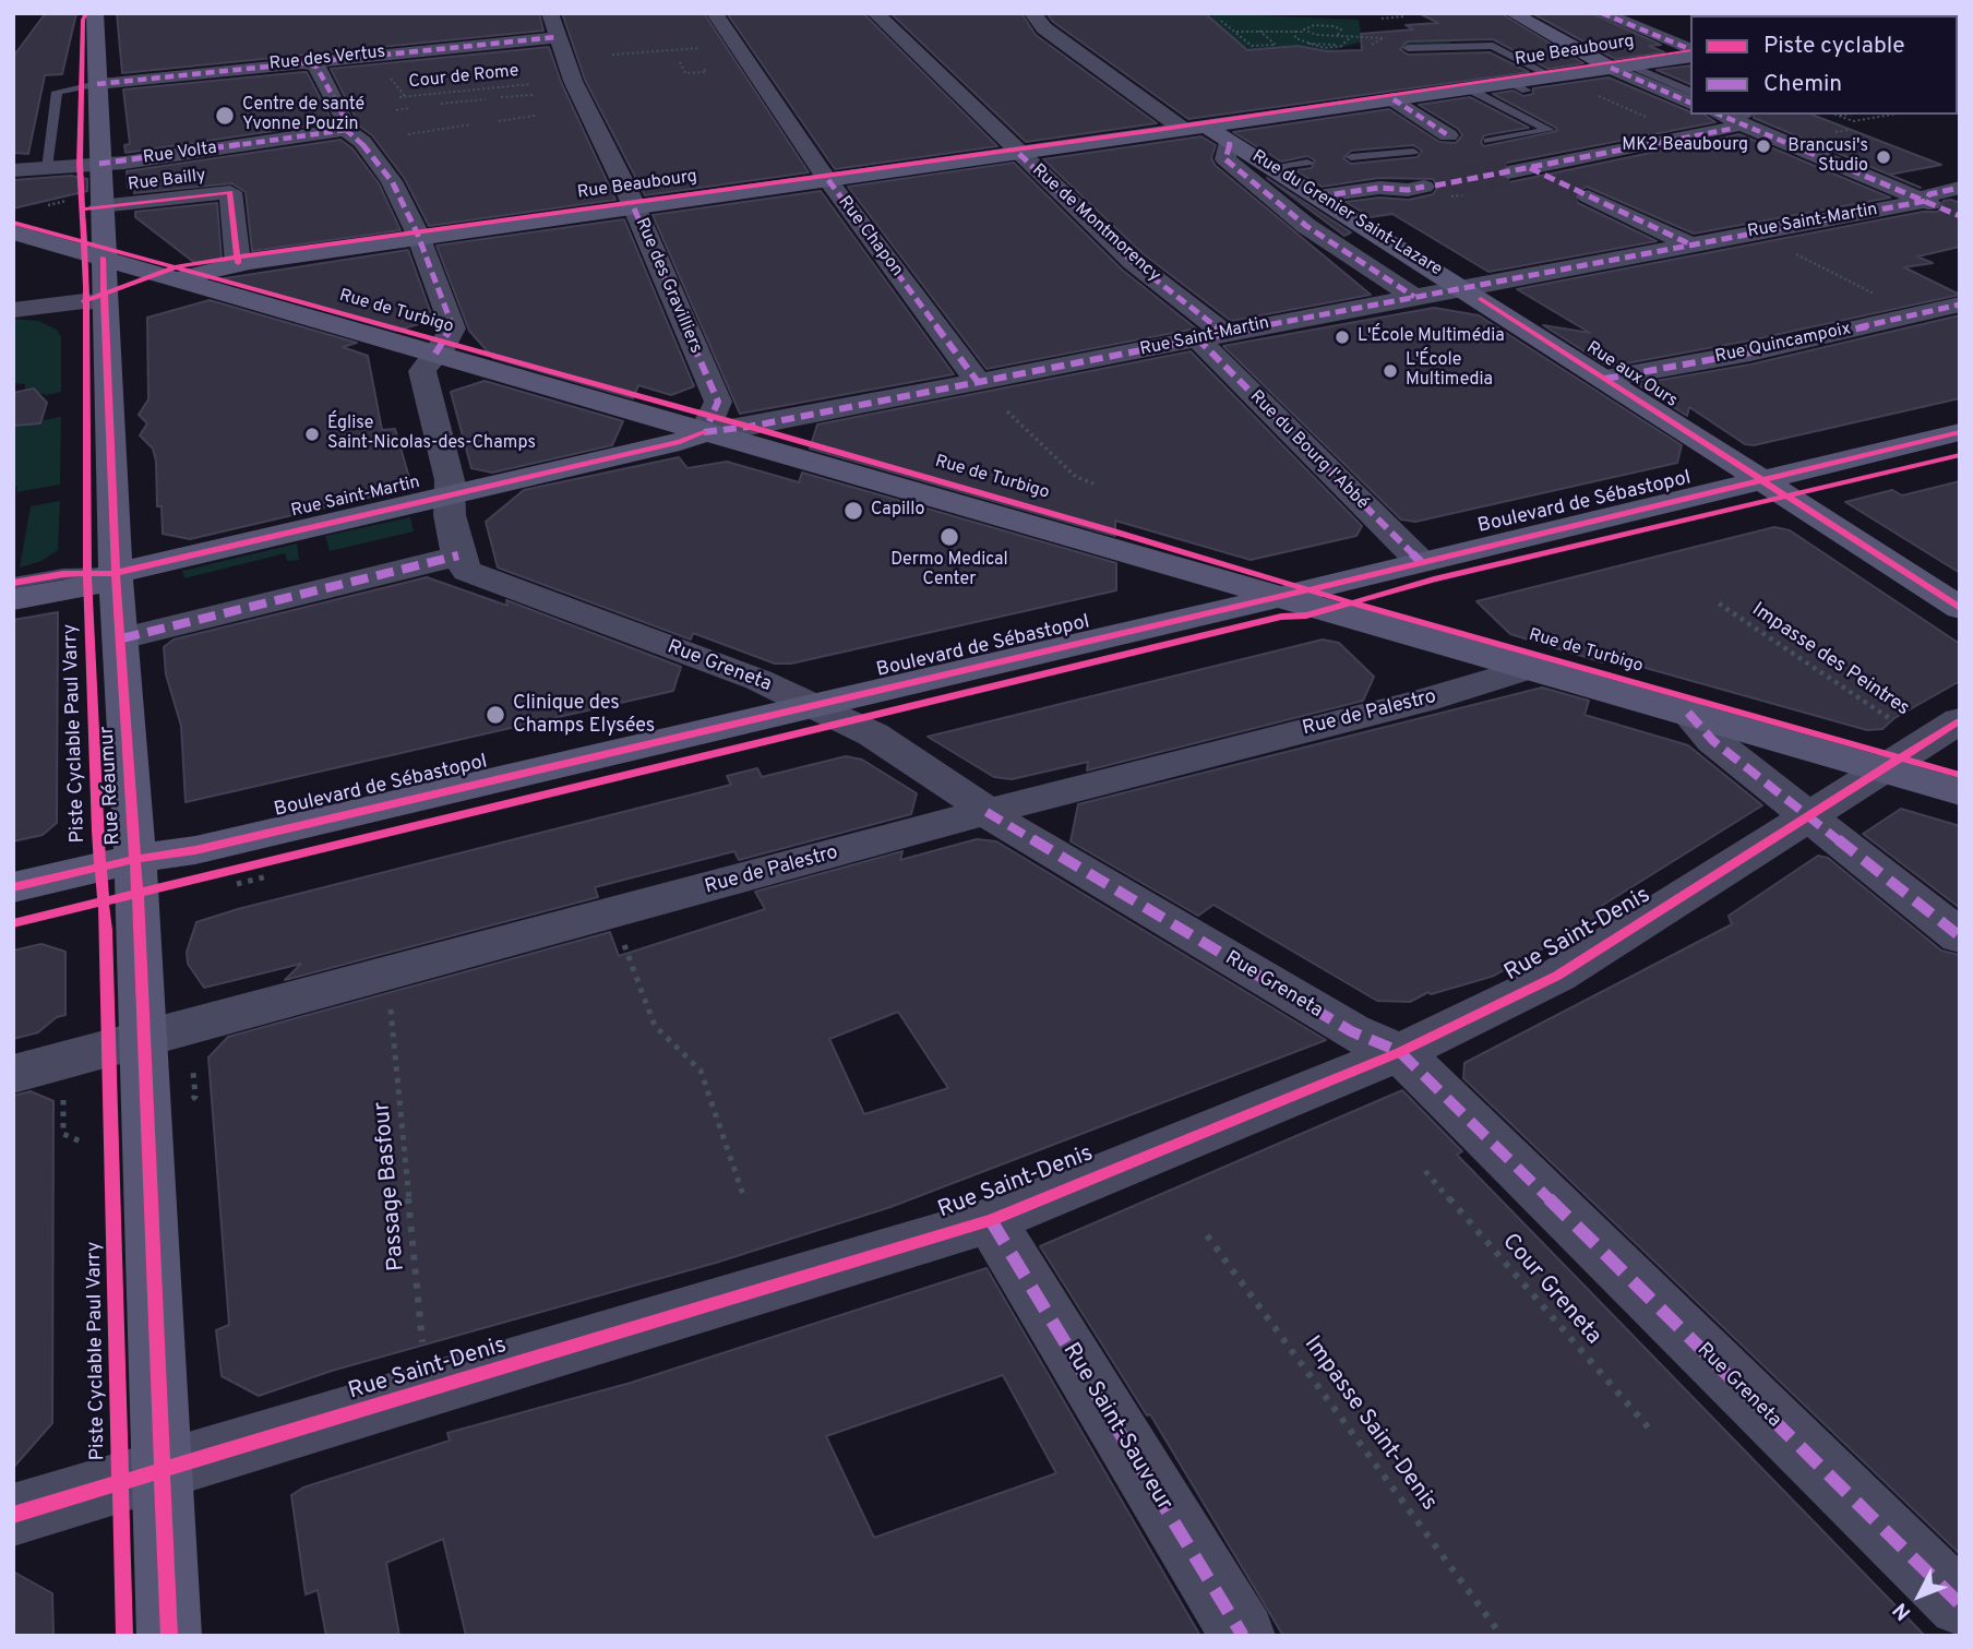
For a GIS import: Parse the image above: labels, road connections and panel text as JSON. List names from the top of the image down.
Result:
{
  "streets": {
    "main road": [
      "Rue Beaubourg",
      "Rue du Grenier Saint-Lazare",
      "Rue Saint-Martin",
      "Rue de Turbigo",
      "Rue aux Ours",
      "Boulevard de Sébastopol",
      "Rue Réaumur"
    ],
    "street": [
      "Rue des Vertus",
      "Rue Volta",
      "Rue Bailly",
      "Rue de Montmorency",
      "Rue Chapon",
      "Rue des Gravilliers",
      "Rue Quincampoix",
      "Rue du Bourg l'Abbé",
      "Rue Greneta",
      "Rue de Palestro",
      "Rue Saint-Denis",
      "Rue Saint-Sauveur"
    ],
    "path": [
      "Cour de Rome",
      "Impasse des Peintres",
      "Passage Basfour",
      "Cour Greneta",
      "Impasse Saint-Denis"
    ],
    "cycle path": ["Piste Cyclable Paul Varry"]
  },
  "crossings": [
    ["Rue Beaubourg", "Rue Bailly"],
    ["Rue Beaubourg", "Rue du Grenier Saint-Lazare"],
    ["Rue Beaubourg", "Rue de Montmorency"],
    ["Rue Beaubourg", "Rue Chapon"],
    ["Rue Beaubourg", "Rue des Gravilliers"],
    ["Rue Beaubourg", "Rue de Turbigo"],
    ["Rue Beaubourg", "Rue Réaumur"],
    ["Rue des Vertus", "Rue des Gravilliers"],
    ["Rue des Vertus", "Rue Réaumur"],
    ["Rue Volta", "Rue Réaumur"],
    ["Rue Bailly", "Rue Réaumur"],
    ["Rue du Grenier Saint-Lazare", "Rue Saint-Martin"],
    ["Rue du Grenier Saint-Lazare", "Rue aux Ours"],
    ["Rue Saint-Martin", "Rue de Montmorency"],
    ["Rue Saint-Martin", "Rue Chapon"],
    ["Rue Saint-Martin", "Rue des Gravilliers"],
    ["Rue Saint-Martin", "Rue de Turbigo"],
    ["Rue Saint-Martin", "Rue aux Ours"],
    ["Rue Saint-Martin", "Rue du Bourg l'Abbé"],
    ["Rue Saint-Martin", "Rue Greneta"],
    ["Rue Saint-Martin", "Rue Réaumur"],
    ["Rue de Montmorency", "Rue du Bourg l'Abbé"],
    ["Rue des Gravilliers", "Rue de Turbigo"],
    ["Rue de Turbigo", "Boulevard de Sébastopol"],
    ["Rue de Turbigo", "Rue de Palestro"],
    ["Rue de Turbigo", "Rue Réaumur"],
    ["Rue de Turbigo", "Rue Saint-Denis"],
    ["Rue Quincampoix", "Rue aux Ours"],
    ["Rue aux Ours", "Boulevard de Sébastopol"],
    ["Rue du Bourg l'Abbé", "Boulevard de Sébastopol"],
    ["Boulevard de Sébastopol", "Rue Greneta"],
    ["Boulevard de Sébastopol", "Rue Réaumur"],
    ["Impasse des Peintres", "Rue Saint-Denis"],
    ["Rue Greneta", "Rue de Palestro"],
    ["Rue Greneta", "Rue Saint-Denis"],
    ["Rue de Palestro", "Rue Réaumur"],
    ["Rue de Palestro", "Passage Basfour"],
    ["Rue Réaumur", "Rue Saint-Denis"],
    ["Rue Saint-Denis", "Passage Basfour"],
    ["Rue Saint-Denis", "Rue Saint-Sauveur"]
  ],
  "places": [
    "Centre de santé Yvonne Pouzin",
    "MK2 Beaubourg",
    "Brancusi's Studio",
    "L'École Multimédia",
    "L'École Multimedia",
    "Église Saint-Nicolas-des-Champs",
    "Capillo",
    "Dermo Medical Center",
    "Clinique des Champs Elysées"
  ],
  "legend": ["Piste cyclable", "Chemin"],
  "north": "bottom left"
}
